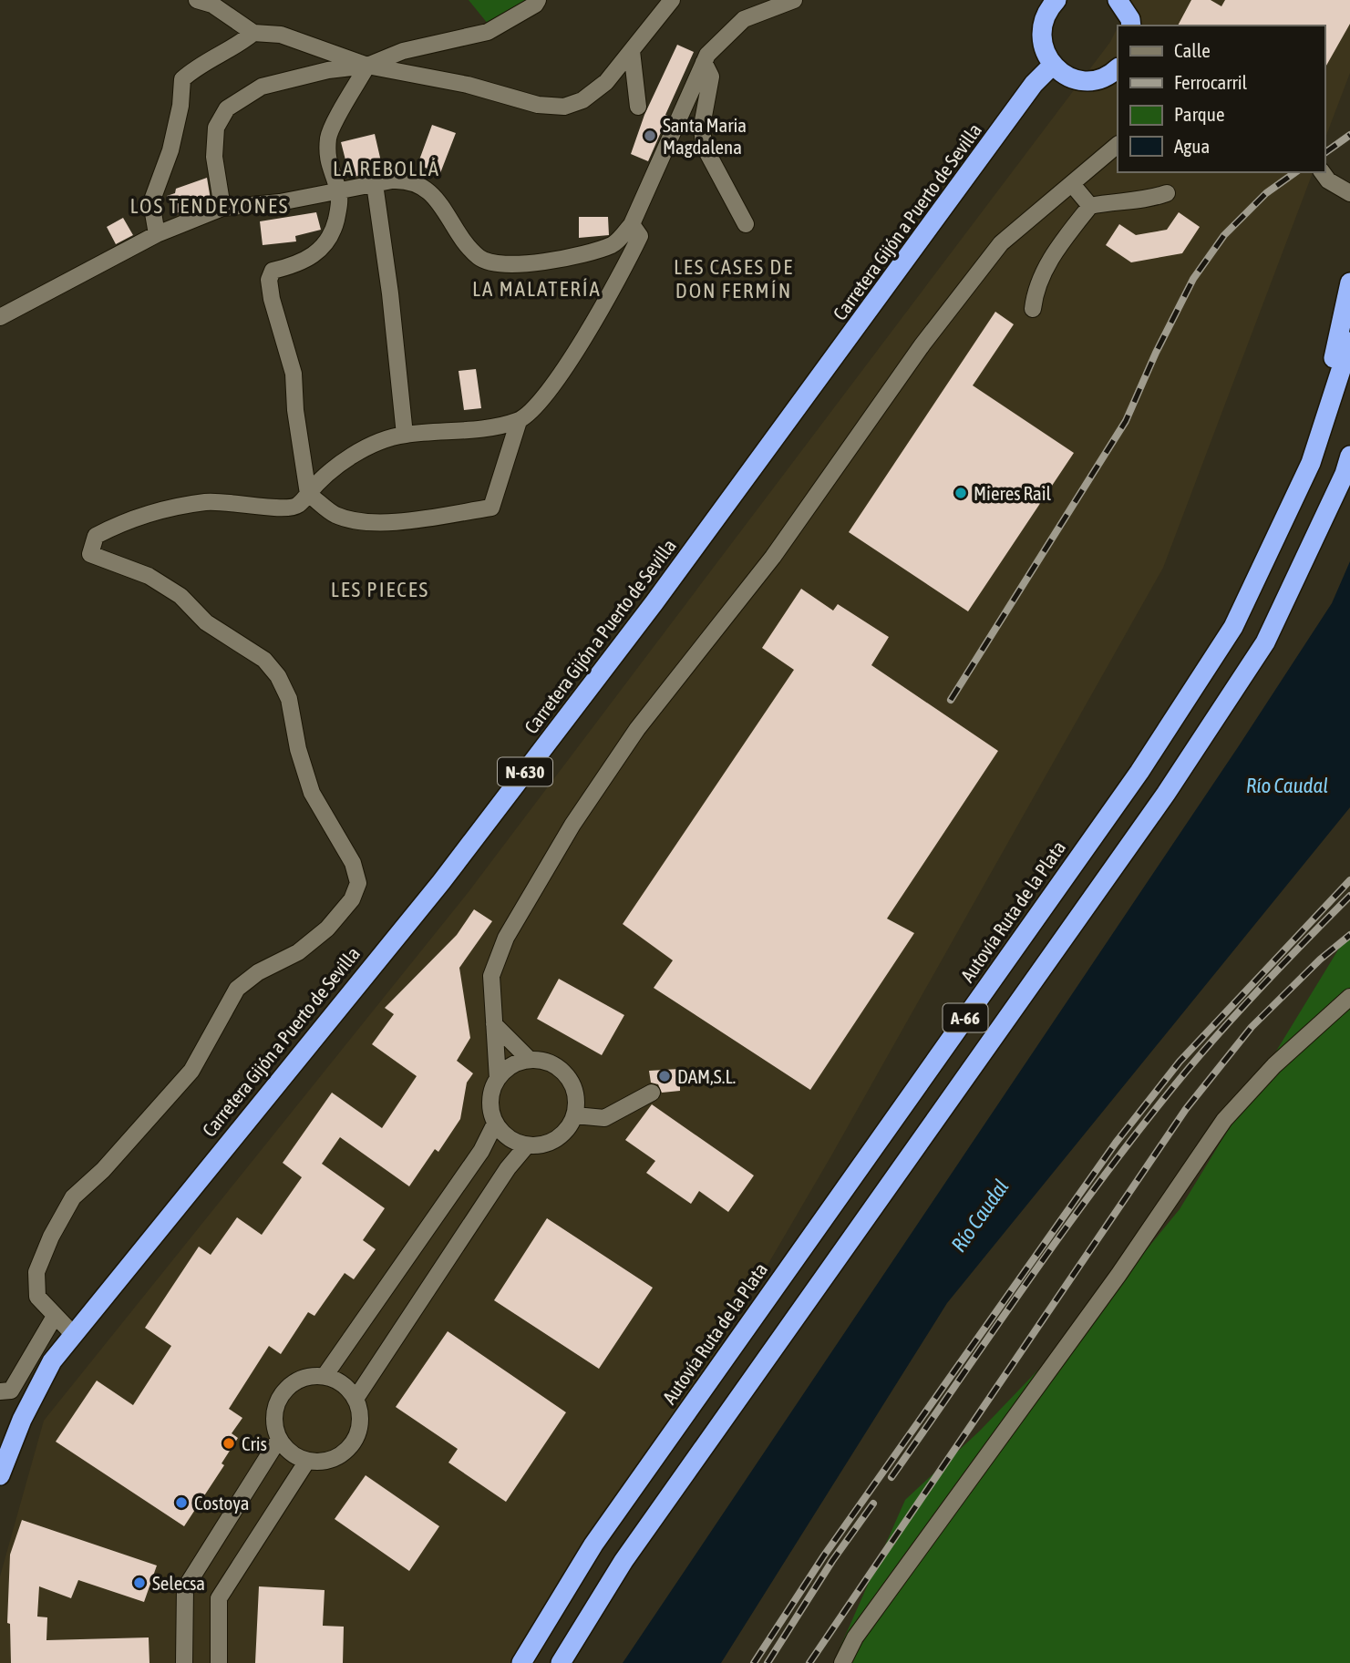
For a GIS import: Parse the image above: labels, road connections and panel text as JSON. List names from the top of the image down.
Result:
{
  "streets": {
    "highway": [
      "Carretera Gijón a Puerto de Sevilla",
      "N-630",
      "Autovía Ruta de la Plata",
      "A-66"
    ]
  },
  "districts": [
    "LA REBOLLÁ",
    "LOS TENDEYONES",
    "LES CASES DE DON FERMÍN",
    "LA MALATERÍA",
    "LES PIECES"
  ],
  "water": ["Río Caudal"],
  "places": [
    "Santa Maria Magdalena",
    "Mieres Rail",
    "DAM,S.L.",
    "Cris",
    "Costoya",
    "Selecsa"
  ],
  "legend": [
    "Calle",
    "Ferrocarril",
    "Parque",
    "Agua"
  ]
}
